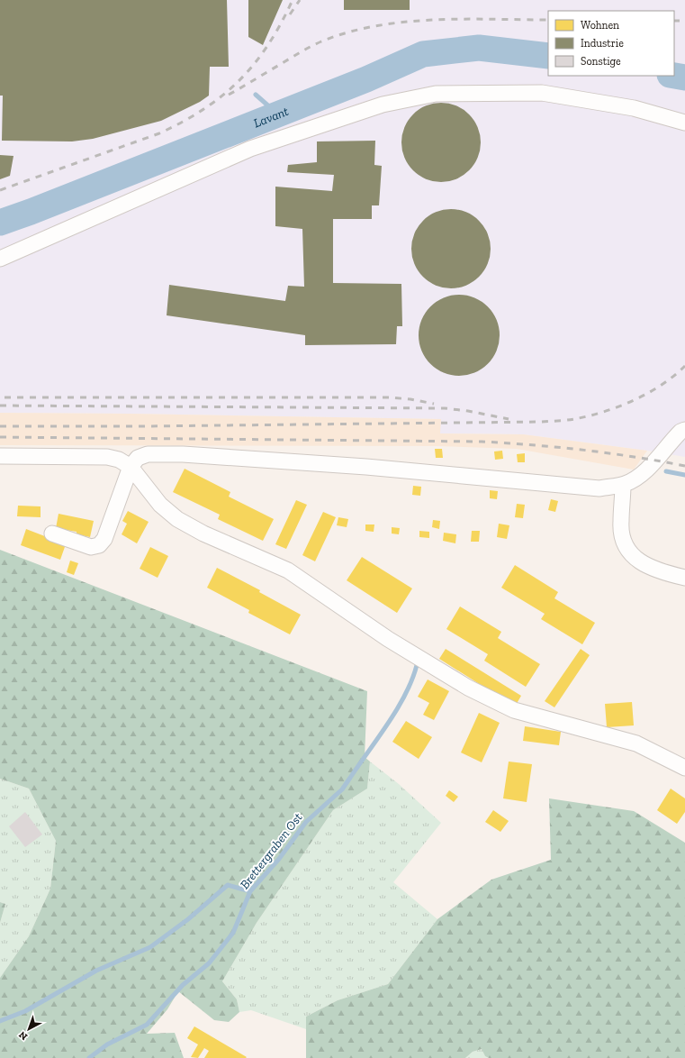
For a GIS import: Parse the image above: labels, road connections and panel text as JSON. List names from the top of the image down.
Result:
{
  "water": ["Lavant", "Brettergraben Ost"],
  "legend": ["Wohnen", "Industrie", "Sonstige"],
  "north": "bottom left"
}
